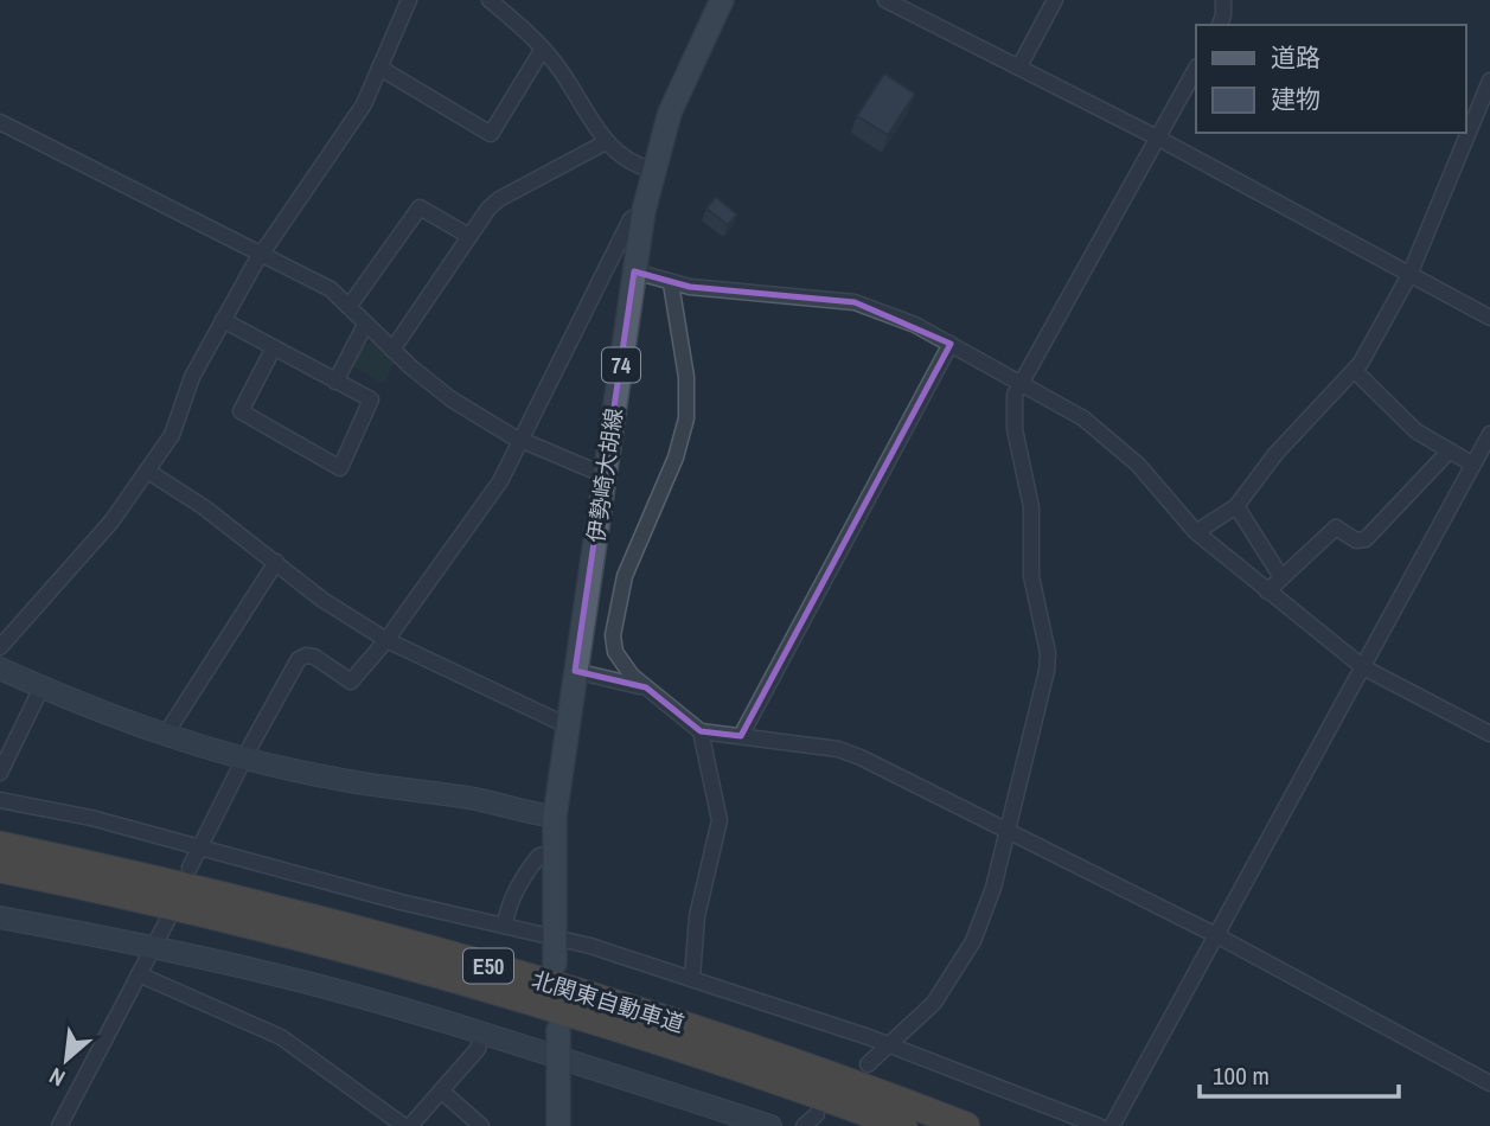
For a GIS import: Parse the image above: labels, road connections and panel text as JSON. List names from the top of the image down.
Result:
{
  "streets": {
    "highway": ["E50", "北関東自動車道"],
    "main road": ["74", "伊勢崎大胡線"]
  },
  "legend": ["道路", "建物"],
  "scale_bar": "100 m",
  "north": "bottom left"
}
